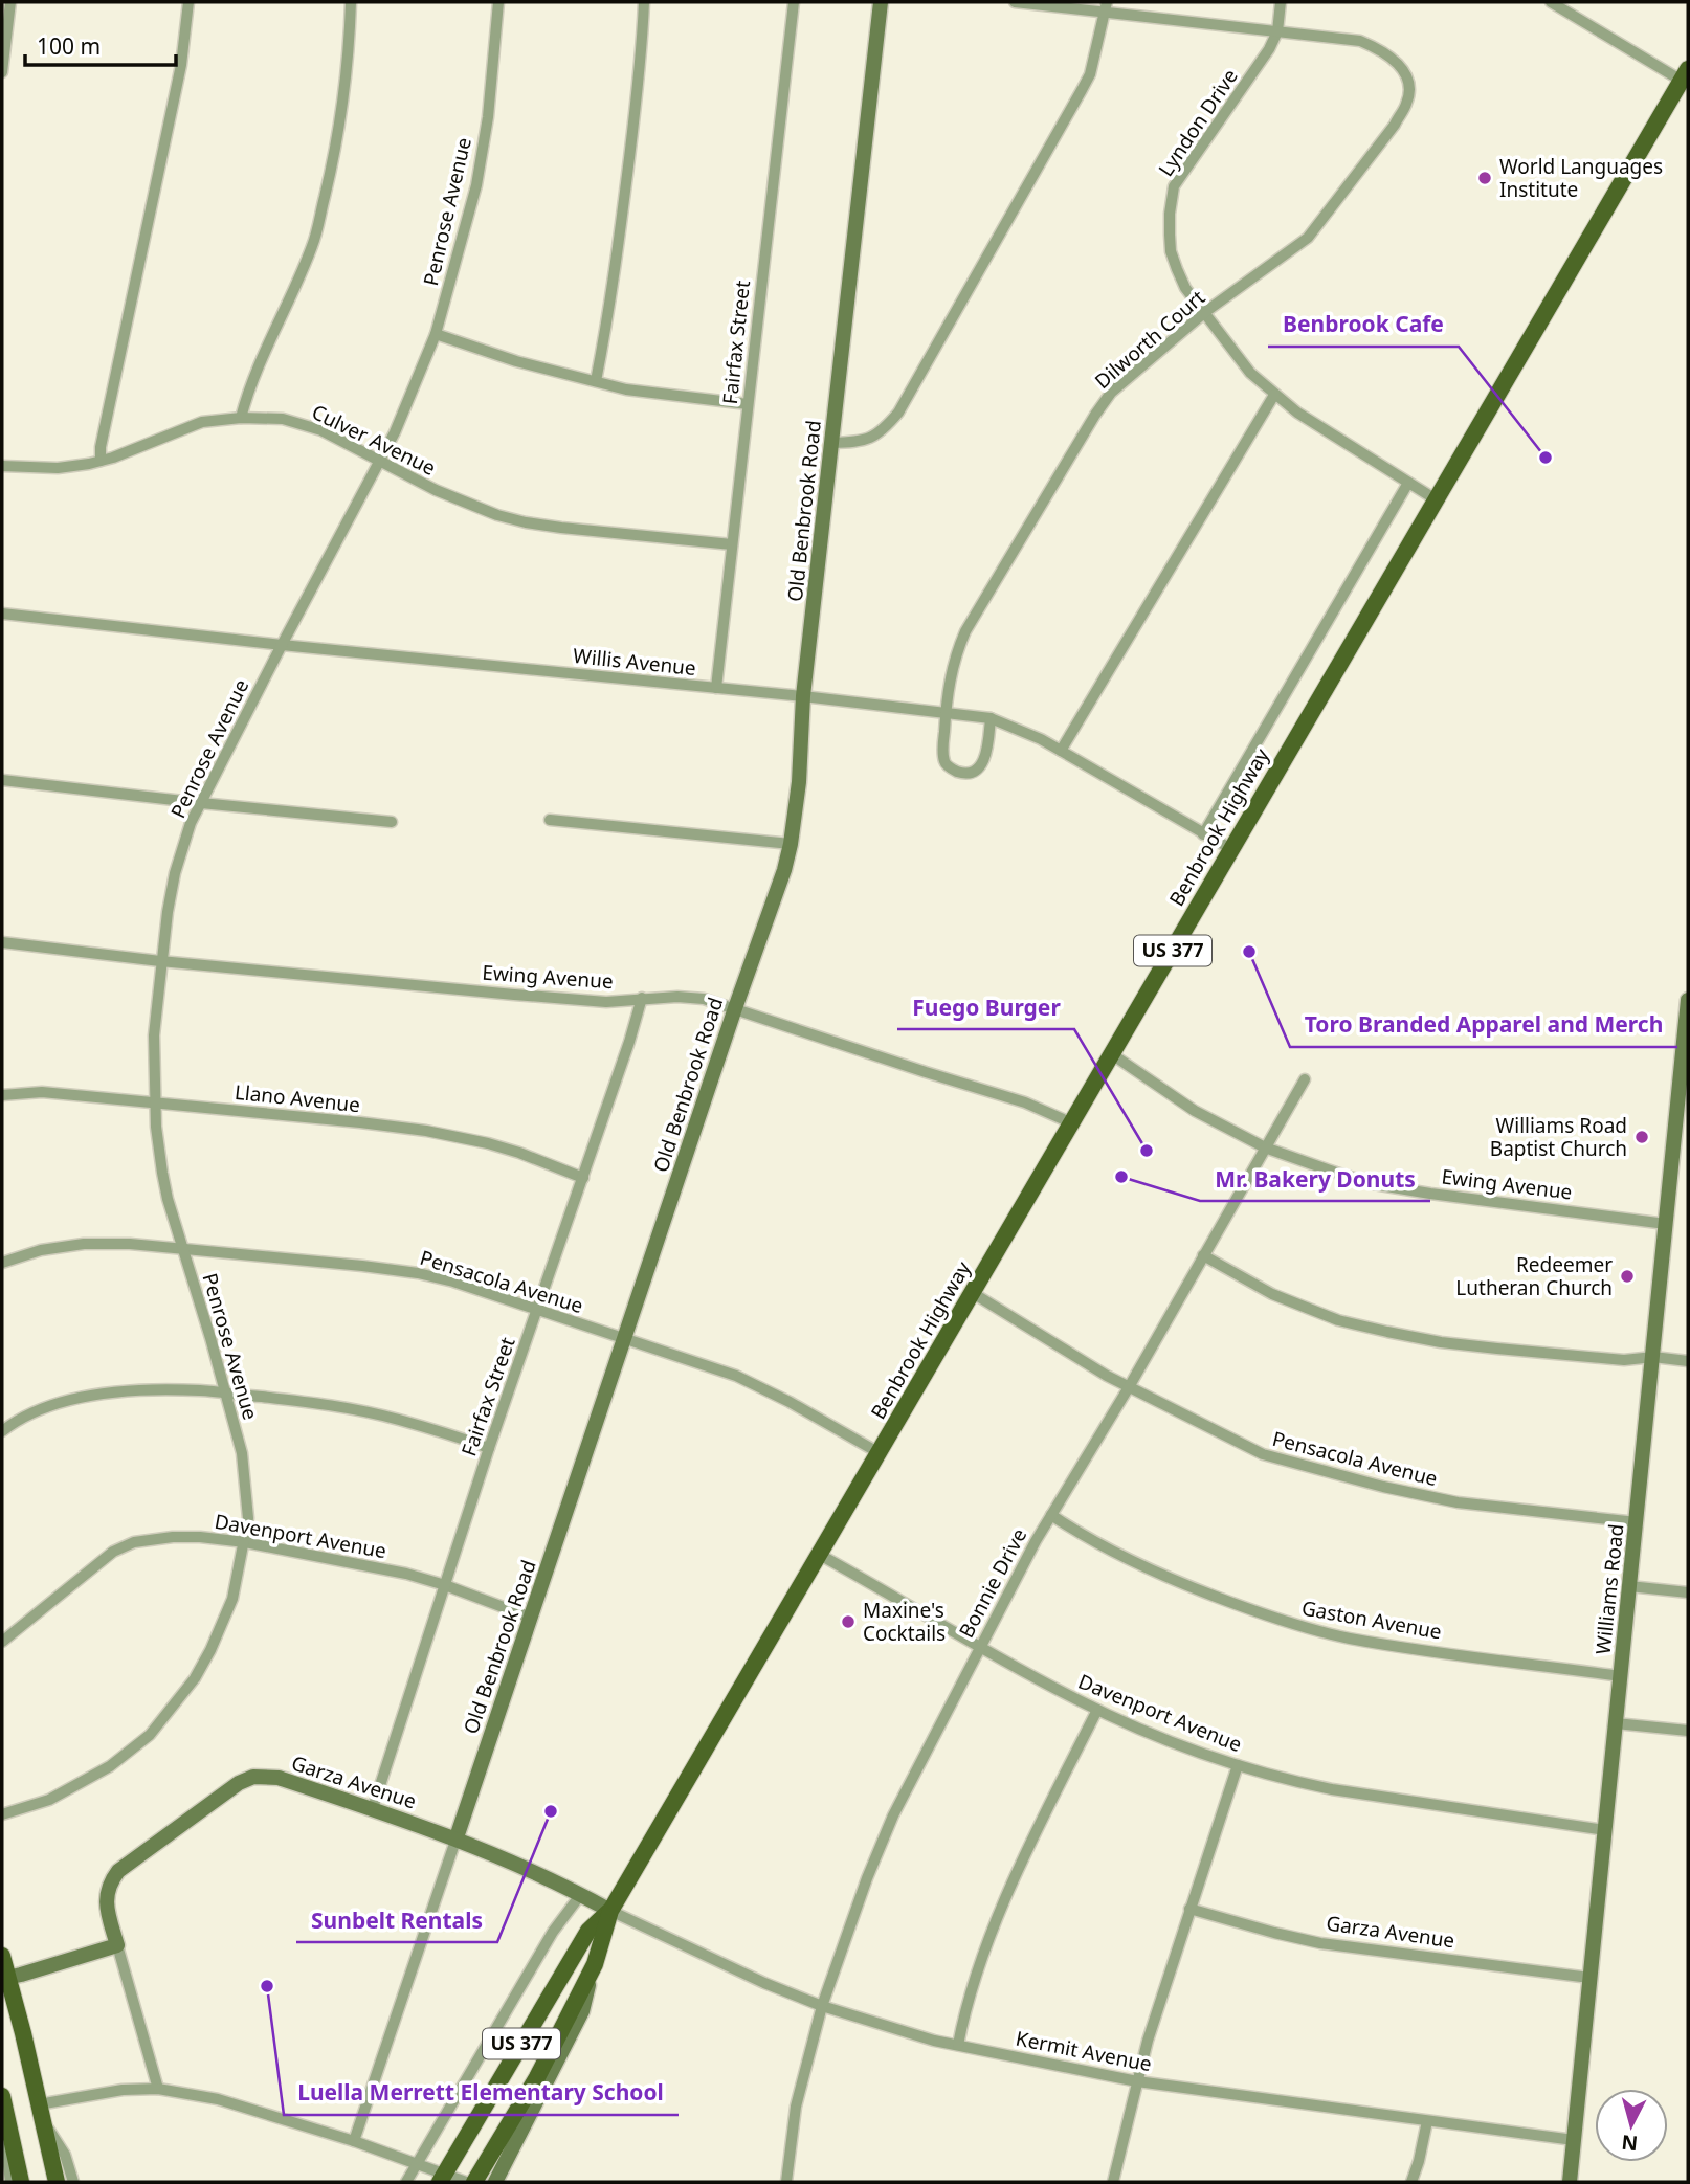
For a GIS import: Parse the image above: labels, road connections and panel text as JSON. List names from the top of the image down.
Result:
{
  "streets": {
    "main road": ["Benbrook Highway", "US 377"],
    "street": [
      "Lyndon Drive",
      "Penrose Avenue",
      "Dilworth Court",
      "Fairfax Street",
      "Culver Avenue",
      "Old Benbrook Road",
      "Willis Avenue",
      "Ewing Avenue",
      "Llano Avenue",
      "Pensacola Avenue",
      "Davenport Avenue",
      "Bonnie Drive",
      "Williams Road",
      "Gaston Avenue",
      "Garza Avenue",
      "Kermit Avenue"
    ]
  },
  "crossings": [
    ["Lyndon Drive", "Dilworth Court"],
    ["Lyndon Drive", "Benbrook Highway"],
    ["Penrose Avenue", "Culver Avenue"],
    ["Penrose Avenue", "Willis Avenue"],
    ["Penrose Avenue", "Ewing Avenue"],
    ["Penrose Avenue", "Llano Avenue"],
    ["Penrose Avenue", "Pensacola Avenue"],
    ["Penrose Avenue", "Davenport Avenue"],
    ["Dilworth Court", "Willis Avenue"],
    ["Fairfax Street", "Culver Avenue"],
    ["Fairfax Street", "Willis Avenue"],
    ["Fairfax Street", "Ewing Avenue"],
    ["Fairfax Street", "Llano Avenue"],
    ["Fairfax Street", "Pensacola Avenue"],
    ["Fairfax Street", "Davenport Avenue"],
    ["Fairfax Street", "Garza Avenue"],
    ["Old Benbrook Road", "Willis Avenue"],
    ["Old Benbrook Road", "Ewing Avenue"],
    ["Old Benbrook Road", "Pensacola Avenue"],
    ["Old Benbrook Road", "Davenport Avenue"],
    ["Old Benbrook Road", "Garza Avenue"],
    ["Willis Avenue", "Benbrook Highway"],
    ["Benbrook Highway", "Ewing Avenue"],
    ["Benbrook Highway", "Pensacola Avenue"],
    ["Benbrook Highway", "Davenport Avenue"],
    ["Benbrook Highway", "Garza Avenue"],
    ["Benbrook Highway", "Kermit Avenue"],
    ["Ewing Avenue", "Bonnie Drive"],
    ["Ewing Avenue", "Williams Road"],
    ["Pensacola Avenue", "Bonnie Drive"],
    ["Pensacola Avenue", "Williams Road"],
    ["Davenport Avenue", "Bonnie Drive"],
    ["Davenport Avenue", "Williams Road"],
    ["Bonnie Drive", "Gaston Avenue"],
    ["Bonnie Drive", "Kermit Avenue"],
    ["Williams Road", "Gaston Avenue"],
    ["Williams Road", "Garza Avenue"],
    ["Williams Road", "Kermit Avenue"],
    ["Garza Avenue", "Kermit Avenue"]
  ],
  "places": [
    "World Languages Institute",
    "Benbrook Cafe",
    "Toro Branded Apparel and Merch",
    "Williams Road Baptist Church",
    "Fuego Burger",
    "Mr. Bakery Donuts",
    "Redeemer Lutheran Church",
    "Maxine's Cocktails",
    "Sunbelt Rentals",
    "Luella Merrett Elementary School"
  ],
  "scale_bar": "100 m",
  "north": "bottom"
}
